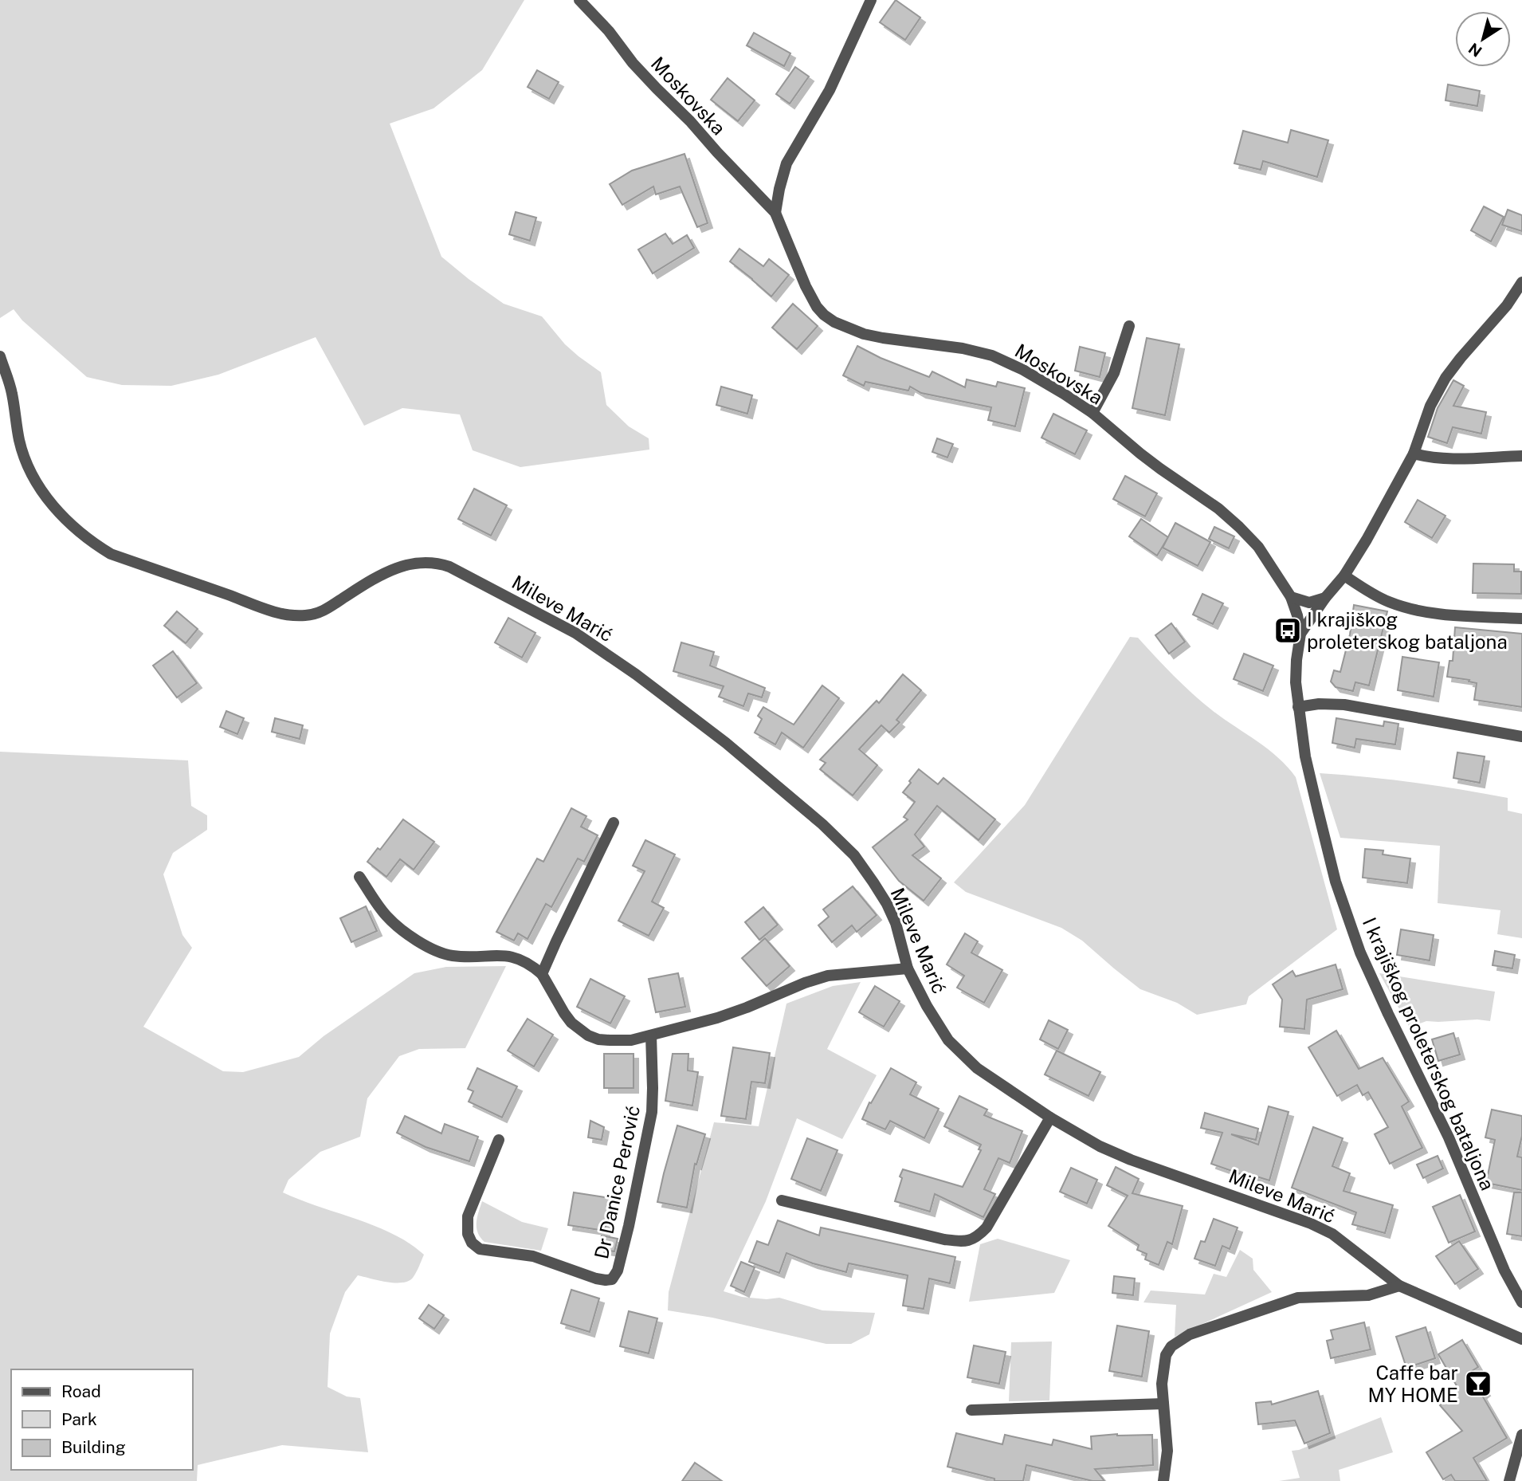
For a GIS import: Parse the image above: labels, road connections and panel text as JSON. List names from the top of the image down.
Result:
{
  "streets": {
    "street": [
      "Moskovska",
      "Mileve Marić",
      "I krajiškog proleterskog bataljona",
      "Dr Danice Perović"
    ]
  },
  "crossings": [
    ["Moskovska", "I krajiškog proleterskog bataljona"]
  ],
  "places": {
    "bus stop": ["I krajiškog proleterskog bataljona"],
    "bar": ["Caffe bar MY HOME"]
  },
  "legend": ["Road", "Park", "Building"],
  "north": "bottom left"
}
